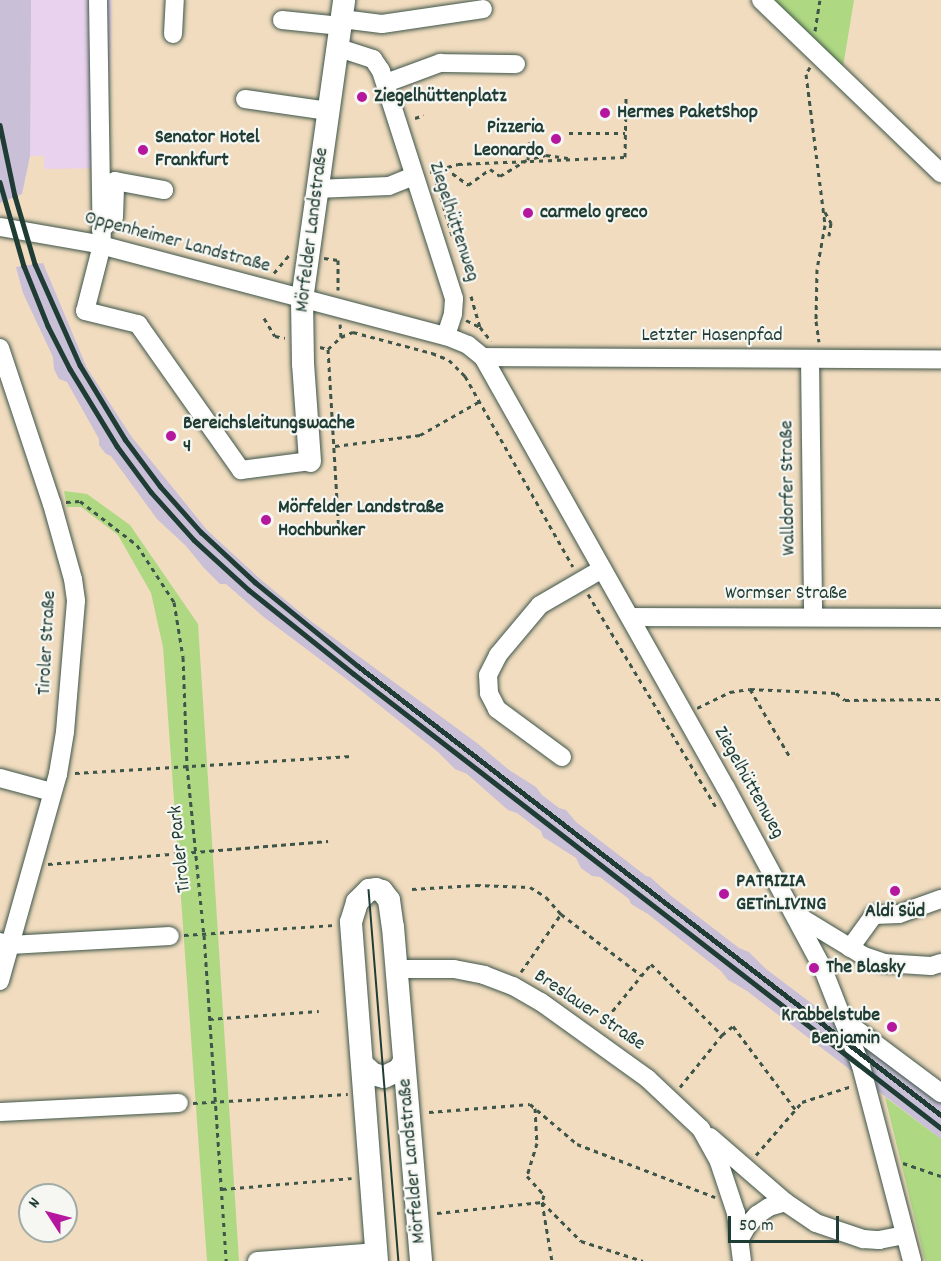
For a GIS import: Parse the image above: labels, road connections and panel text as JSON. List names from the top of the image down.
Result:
{
  "streets": {
    "main road": ["Mörfelder Landstraße"],
    "street": [
      "Ziegelhüttenweg",
      "Oppenheimer Landstraße",
      "Letzter Hasenpfad",
      "Walldorfer Straße",
      "Wormser Straße",
      "Tiroler Straße",
      "Breslauer Straße"
    ],
    "path": ["Tiroler Park"]
  },
  "crossings": [
    ["Ziegelhüttenweg", "Mörfelder Landstraße"],
    ["Ziegelhüttenweg", "Oppenheimer Landstraße"],
    ["Ziegelhüttenweg", "Letzter Hasenpfad"],
    ["Ziegelhüttenweg", "Wormser Straße"],
    ["Ziegelhüttenweg", "Breslauer Straße"],
    ["Mörfelder Landstraße", "Oppenheimer Landstraße"],
    ["Mörfelder Landstraße", "Breslauer Straße"],
    ["Letzter Hasenpfad", "Walldorfer Straße"],
    ["Walldorfer Straße", "Wormser Straße"],
    ["Tiroler Straße", "Tiroler Park"]
  ],
  "places": [
    "Ziegelhüttenplatz",
    "Hermes PaketShop",
    "Pizzeria Leonardo",
    "Senator Hotel Frankfurt",
    "carmelo greco",
    "Bereichsleitungswache 4",
    "Mörfelder Landstraße Hochbunker",
    "Aldi Süd",
    "PATRIZIA GETinLIVING",
    "The Blasky",
    "Krabbelstube Benjamin"
  ],
  "scale_bar": "50 m",
  "north": "top left"
}
